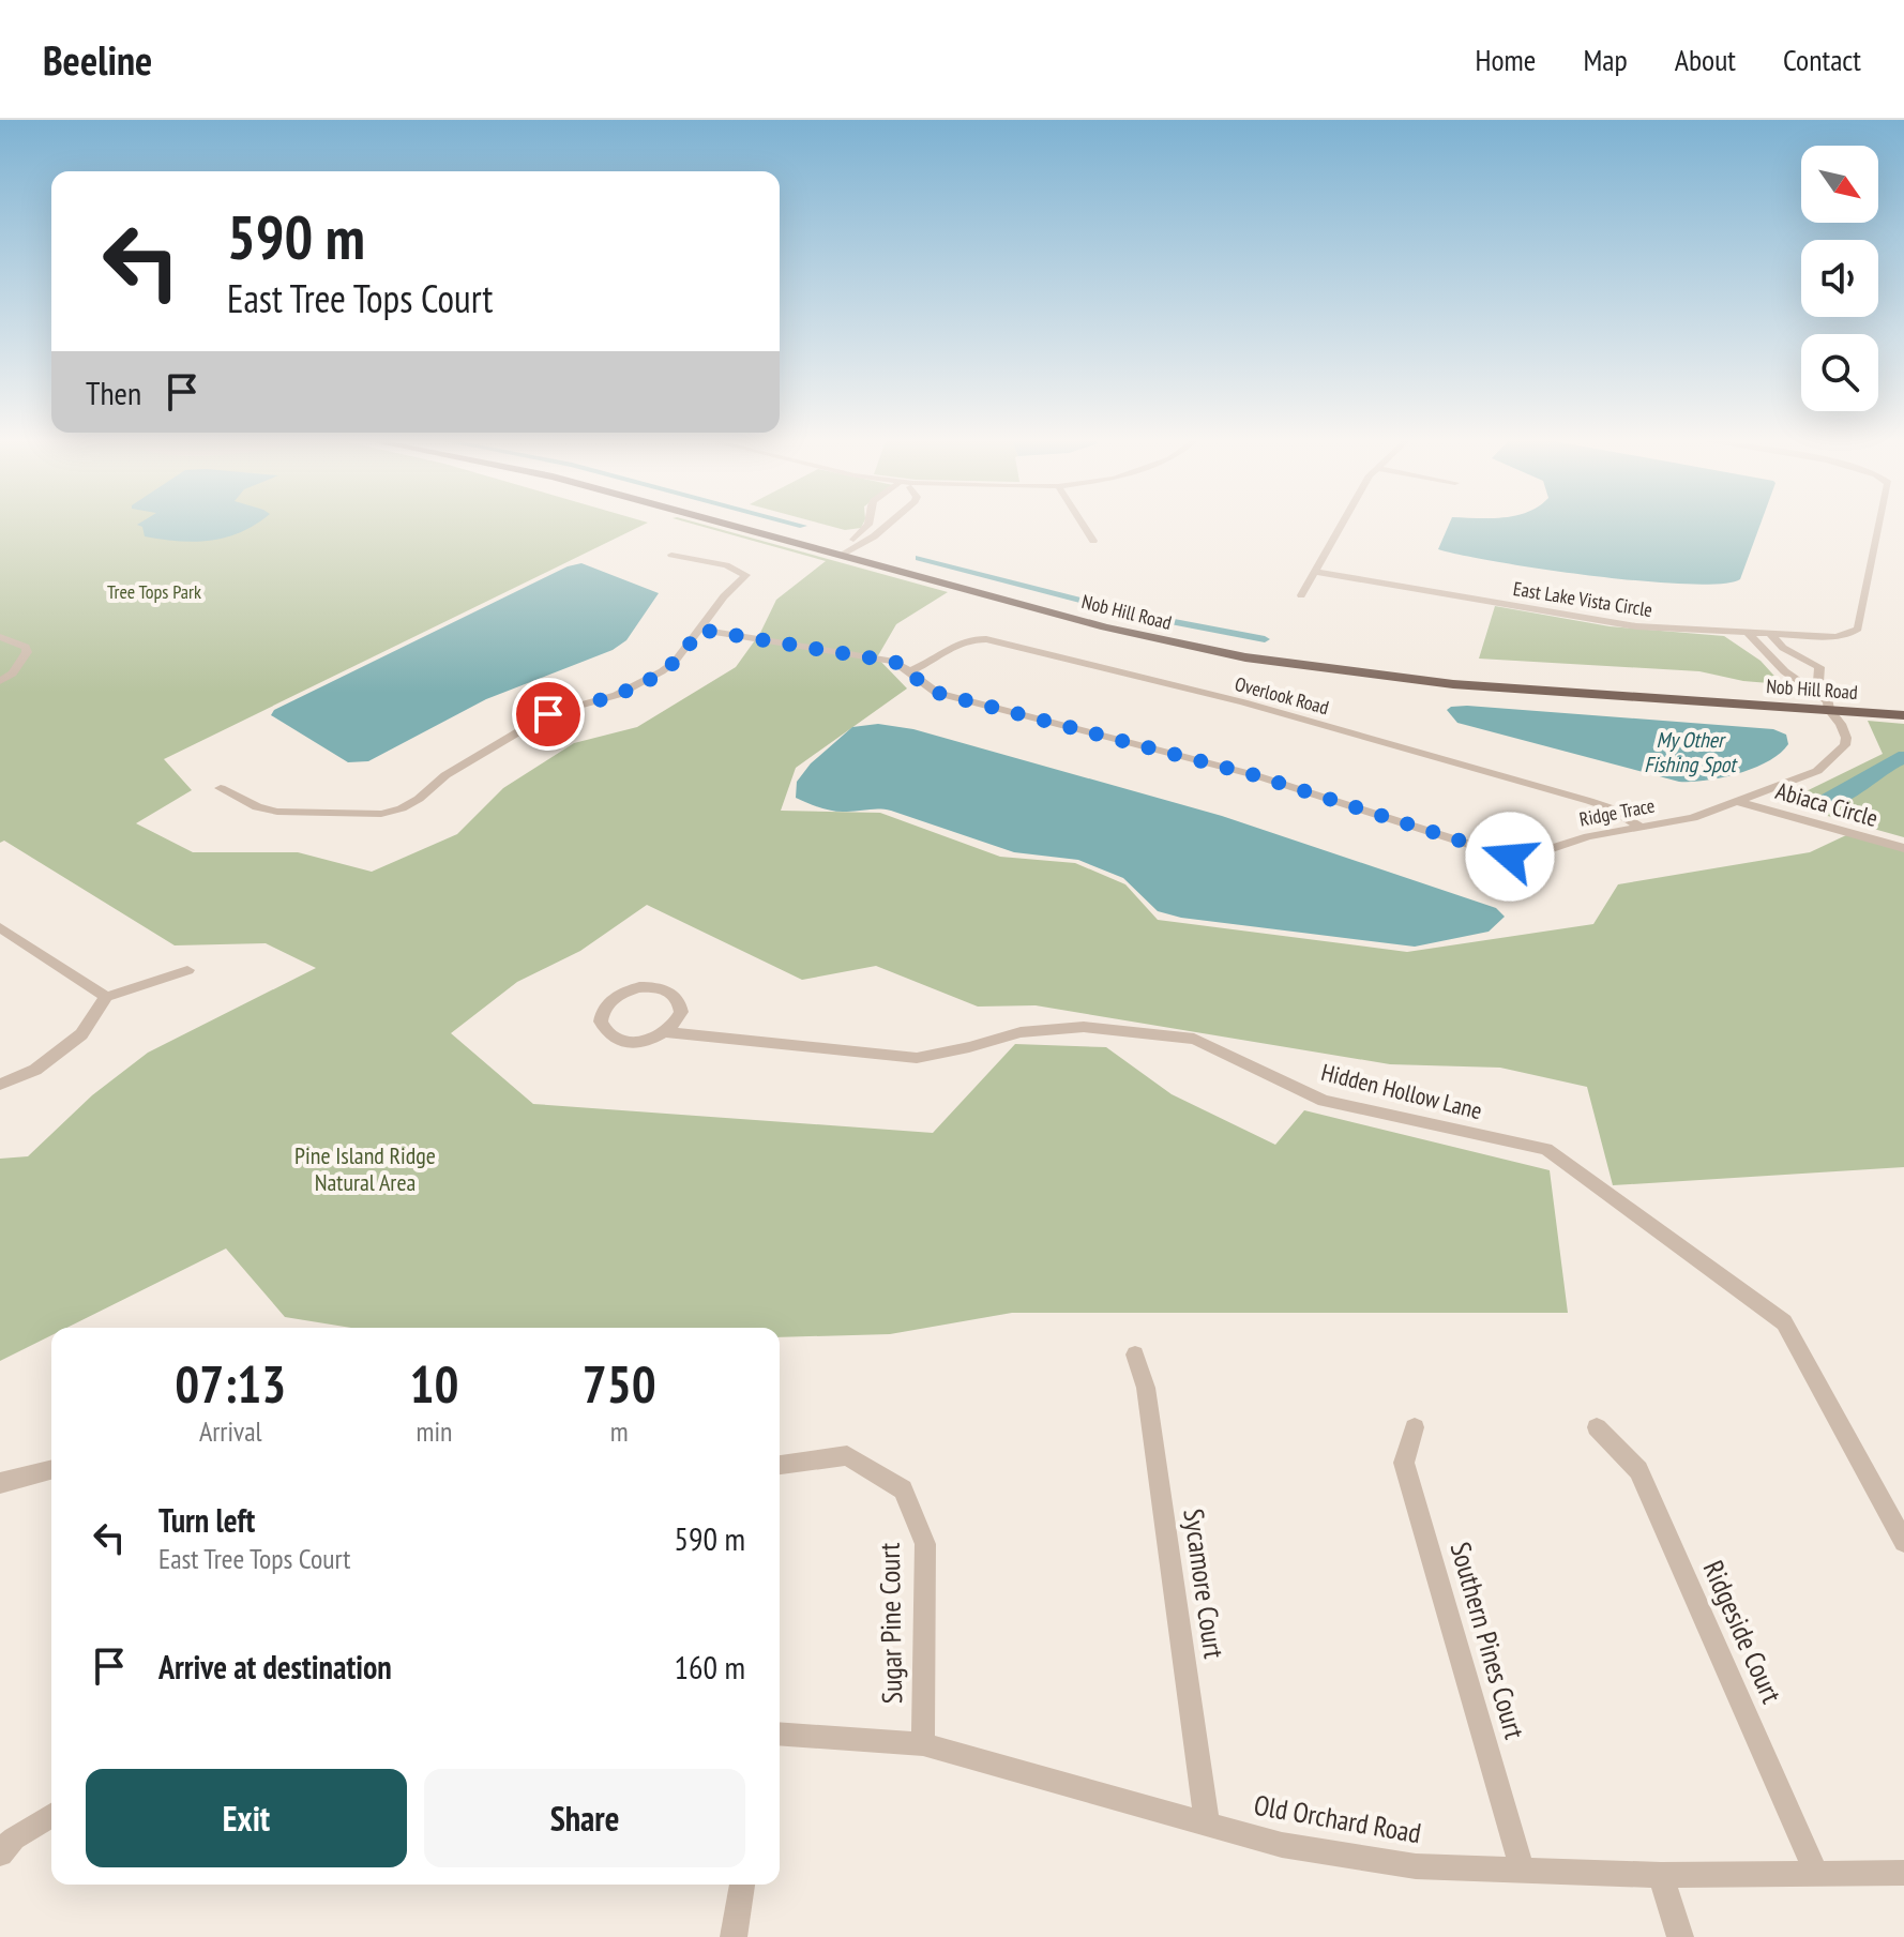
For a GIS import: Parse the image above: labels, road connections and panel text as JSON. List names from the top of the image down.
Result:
{
  "streets": {
    "main road": ["Nob Hill Road"],
    "street": [
      "East Lake Vista Circle",
      "Overlook Road",
      "Abiaca Circle",
      "Ridge Trace",
      "Hidden Hollow Lane",
      "Sycamore Court",
      "Sugar Pine Court",
      "Ridgeside Court",
      "Southern Pines Court",
      "Old Orchard Road"
    ]
  },
  "crossings": [
    ["Nob Hill Road", "Ridge Trace"],
    ["Overlook Road", "Ridge Trace"],
    ["Abiaca Circle", "Ridge Trace"],
    ["Sycamore Court", "Old Orchard Road"],
    ["Sugar Pine Court", "Old Orchard Road"],
    ["Ridgeside Court", "Old Orchard Road"],
    ["Southern Pines Court", "Old Orchard Road"]
  ],
  "water": ["My Other Fishing Spot"],
  "parks": ["Tree Tops Park", "Pine Island Ridge Natural Area"],
  "north": "bottom right",
  "page": {
    "header": "Beeline",
    "nav": [
      "Home",
      "Map",
      "About",
      "Contact"
    ],
    "turn": ["590 m", "East Tree Tops Court"],
    "then": "Then",
    "eta": [
      "07:13",
      "Arrival",
      "10",
      "min",
      "750",
      "m"
    ],
    "list": [
      {
        "name": "Turn left",
        "note": "East Tree Tops Court",
        "value": "590 m"
      },
      {
        "name": "Arrive at destination",
        "value": "160 m"
      }
    ],
    "buttons": ["Exit", "Share"]
  }
}
